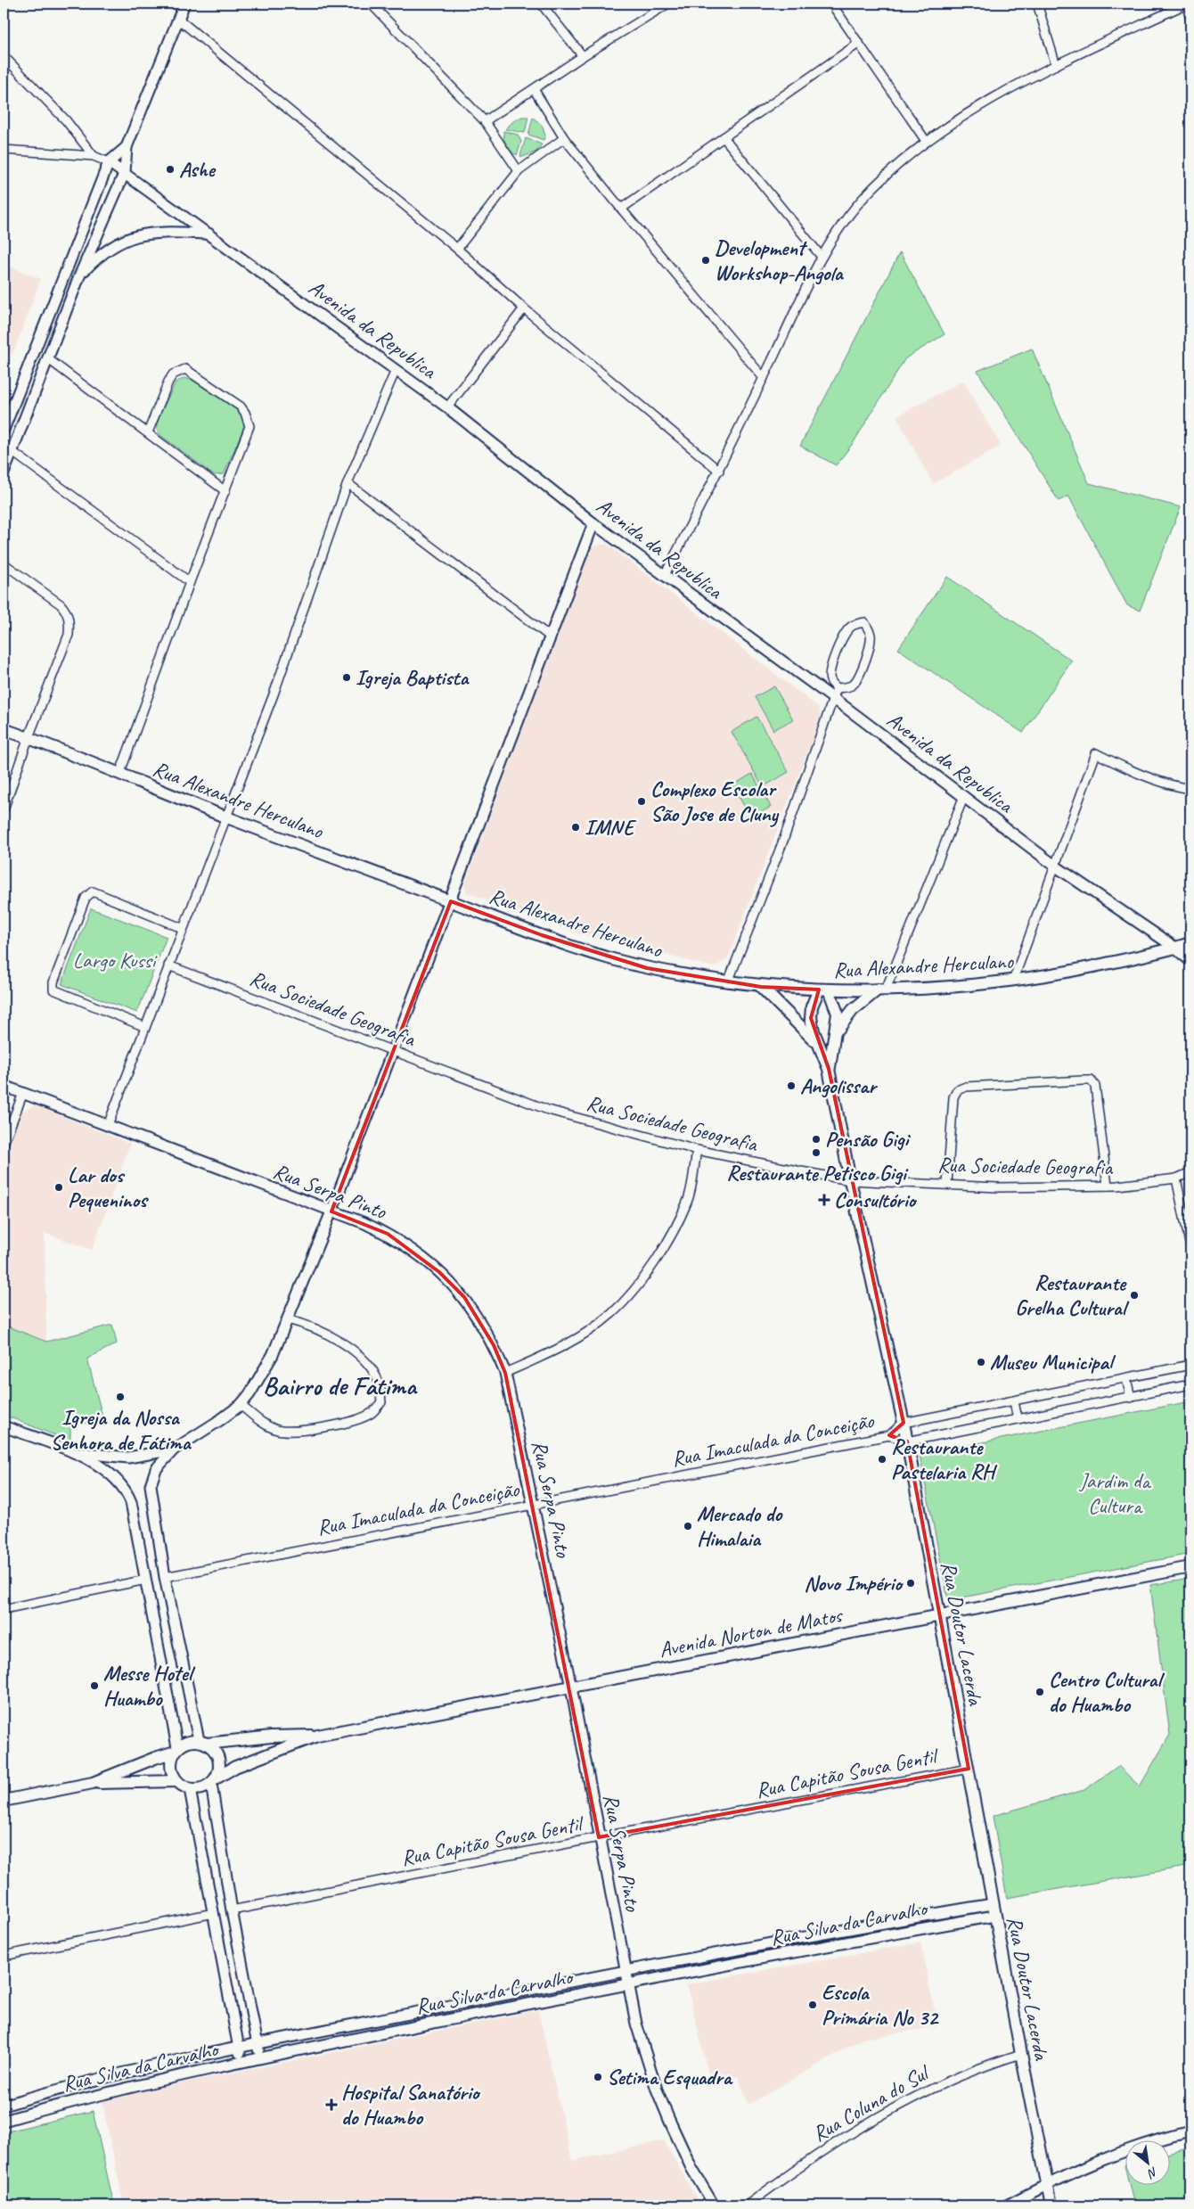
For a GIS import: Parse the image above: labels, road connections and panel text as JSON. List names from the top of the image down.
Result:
{
  "streets": {
    "main road": [
      "Avenida da Republica",
      "Rua Alexandre Herculano",
      "Avenida Norton de Matos",
      "Rua Doutor Lacerda"
    ],
    "street": [
      "Rua Sociedade Geografia",
      "Rua Serpa Pinto",
      "Rua Imaculada da Conceição",
      "Rua Capitão Sousa Gentil",
      "Rua Silva da Carvalho",
      "Rua Coluna do Sul"
    ]
  },
  "crossings": [
    ["Avenida da Republica", "Rua Alexandre Herculano"],
    ["Rua Alexandre Herculano", "Rua Doutor Lacerda"],
    ["Rua Sociedade Geografia", "Rua Doutor Lacerda"],
    ["Rua Serpa Pinto", "Rua Imaculada da Conceição"],
    ["Rua Serpa Pinto", "Avenida Norton de Matos"],
    ["Rua Serpa Pinto", "Rua Capitão Sousa Gentil"],
    ["Rua Serpa Pinto", "Rua Silva da Carvalho"],
    ["Rua Imaculada da Conceição", "Rua Doutor Lacerda"],
    ["Avenida Norton de Matos", "Rua Doutor Lacerda"],
    ["Rua Doutor Lacerda", "Rua Capitão Sousa Gentil"],
    ["Rua Doutor Lacerda", "Rua Silva da Carvalho"],
    ["Rua Doutor Lacerda", "Rua Coluna do Sul"]
  ],
  "districts": ["Bairro de Fátima"],
  "parks": ["Largo Kussi", "Jardim da Cultura"],
  "places": {
    "other": [
      "Ashe",
      "Development Workshop-Angola",
      "Igreja Baptista",
      "Complexo Escolar São Jose de Cluny",
      "IMNE",
      "Angolissar",
      "Pensão Gigi",
      "Restaurante Petisco Gigi",
      "Lar dos Pequeninos",
      "Restaurante Grelha Cultural",
      "Museu Municipal",
      "Igreja da Nossa Senhora de Fátima",
      "Restaurante Pastelaria RH",
      "Mercado do Himalaia",
      "Novo Império",
      "Messe Hotel Huambo",
      "Centro Cultural do Huambo",
      "Escola Primária No 32",
      "Setima Esquadra"
    ],
    "health": ["Consultório", "Hospital Sanatório do Huambo"]
  },
  "north": "bottom right"
}
